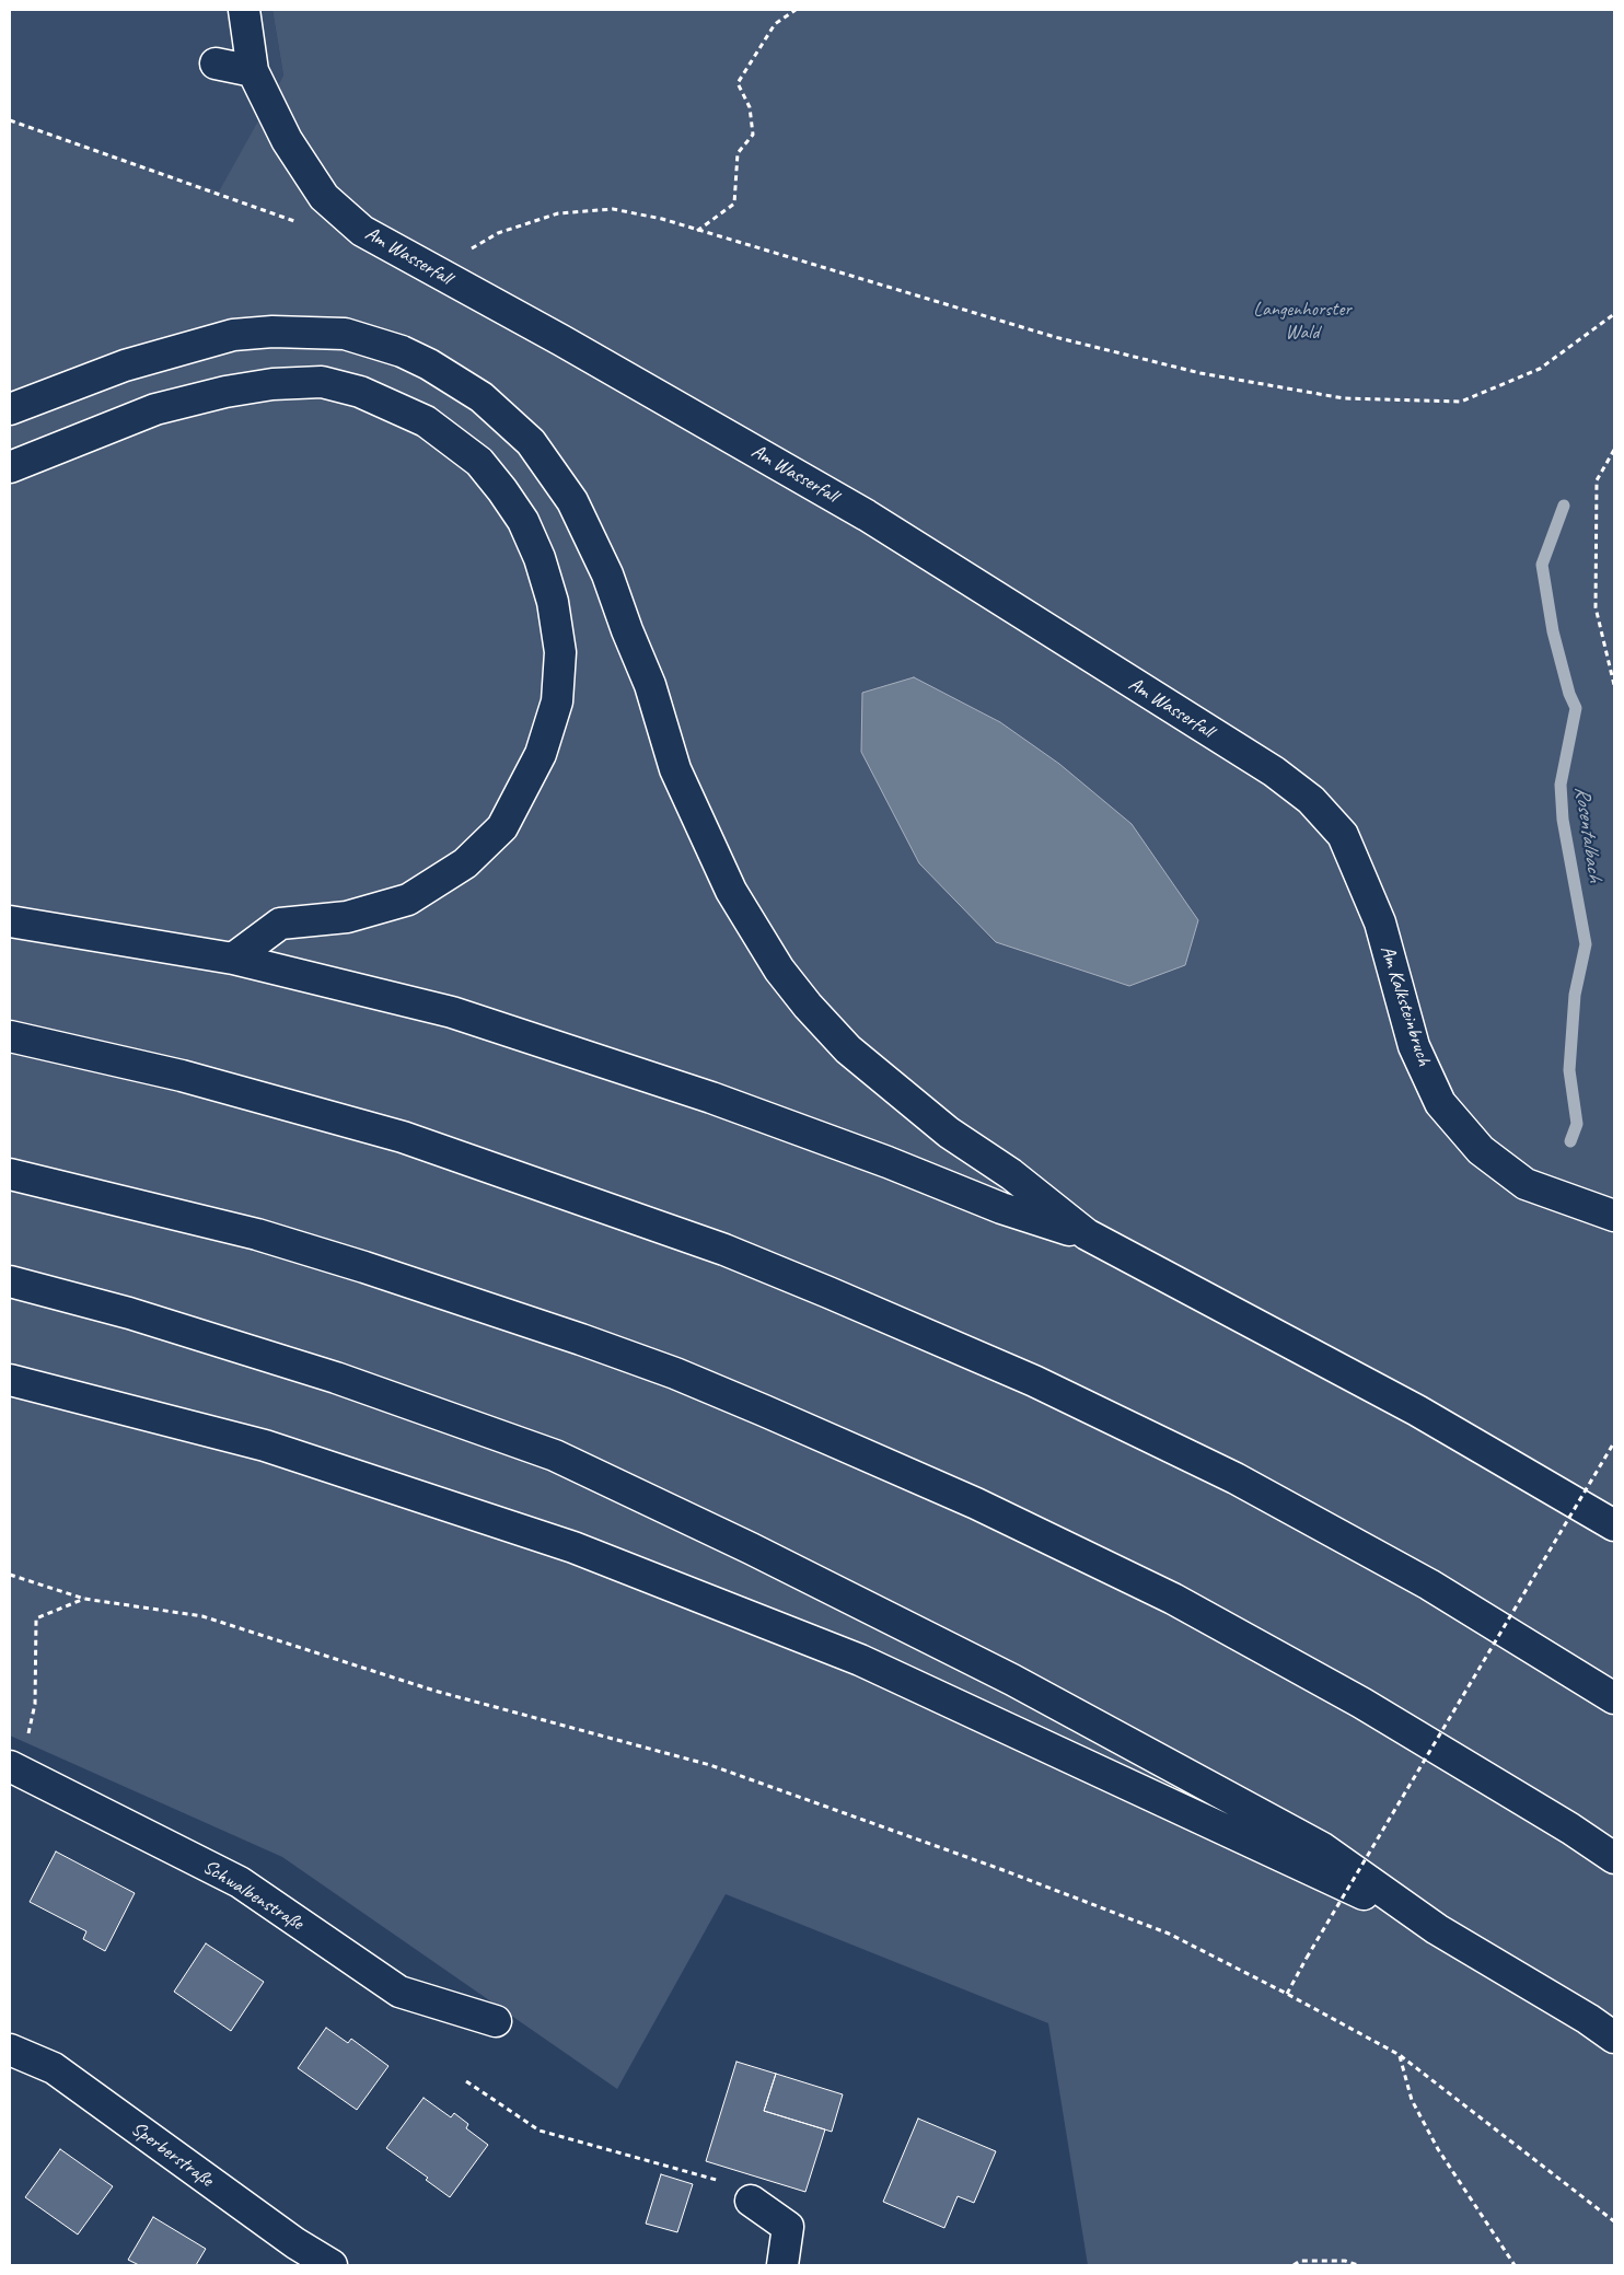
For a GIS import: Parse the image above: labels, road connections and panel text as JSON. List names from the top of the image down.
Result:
{
  "streets": {
    "main road": [
      "Am Wasserfall",
      "Am Kalksteinbruch",
      "Schwalbenstraße",
      "Sperberstraße"
    ]
  },
  "crossings": [
    ["Am Wasserfall", "Am Kalksteinbruch"]
  ],
  "water": ["Rosentalbach"],
  "parks": ["Langenhorster Wald"]
}
